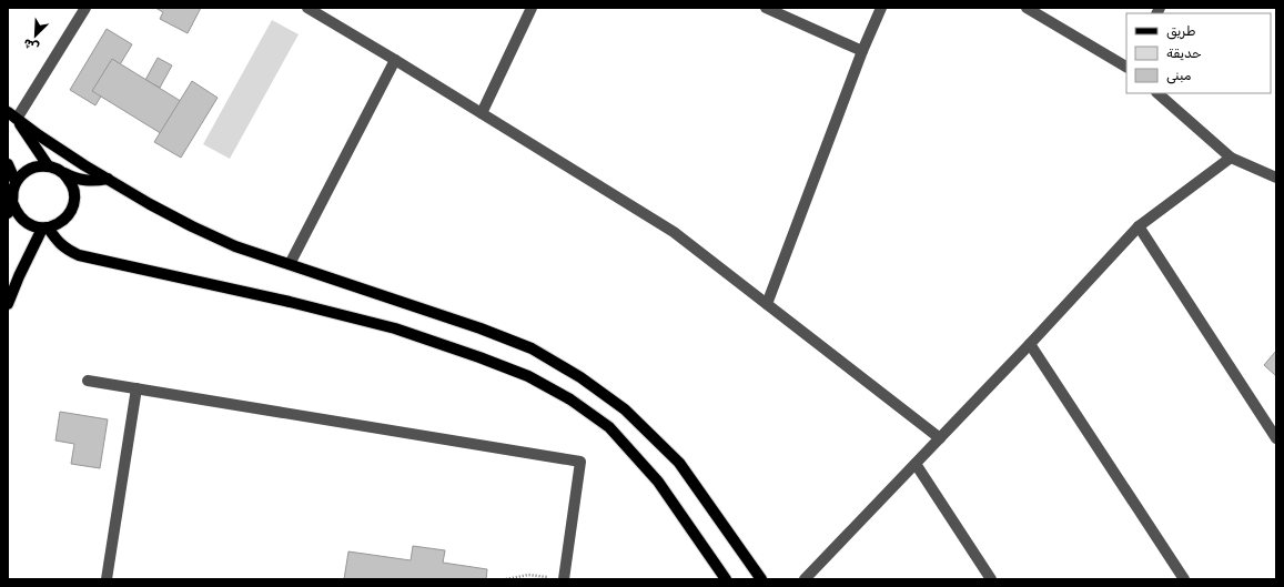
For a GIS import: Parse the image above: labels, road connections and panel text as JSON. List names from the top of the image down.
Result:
{
  "legend": ["طريق", "حديقة", "مبنى"],
  "north": "bottom left"
}
